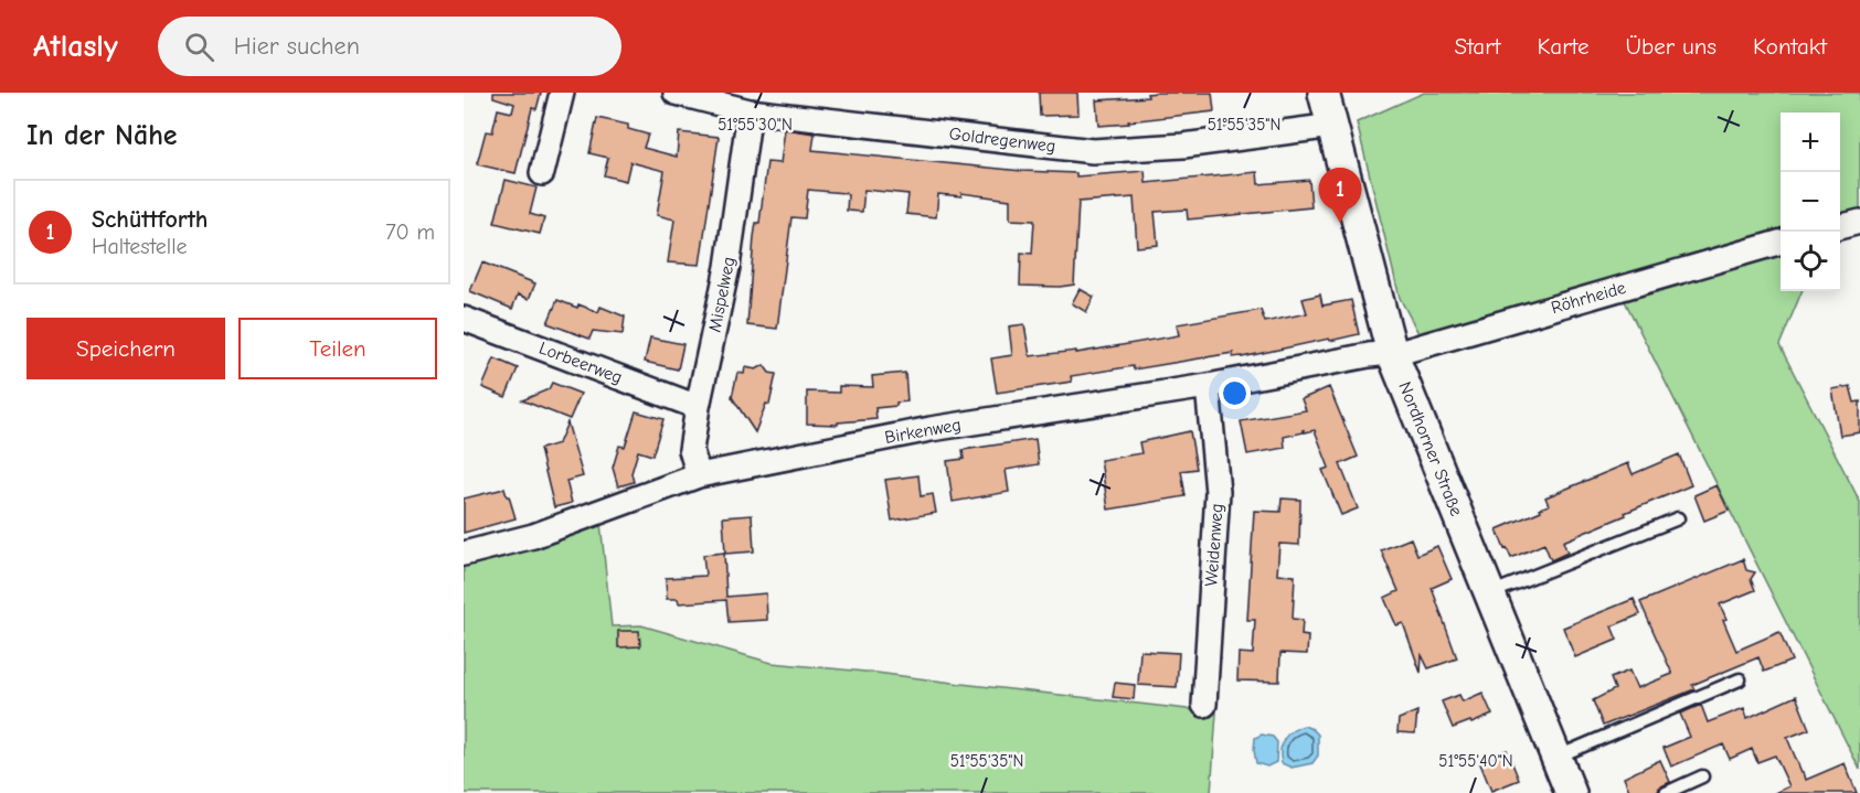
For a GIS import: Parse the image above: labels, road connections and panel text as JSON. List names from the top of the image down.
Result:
{
  "streets": {
    "street": [
      "Goldregenweg",
      "Mispelweg",
      "Röhrheide",
      "Lorbeerweg",
      "Birkenweg",
      "Nordhorner Straße",
      "Weidenweg"
    ]
  },
  "crossings": [
    ["Goldregenweg", "Mispelweg"],
    ["Goldregenweg", "Nordhorner Straße"],
    ["Mispelweg", "Lorbeerweg"],
    ["Mispelweg", "Birkenweg"],
    ["Röhrheide", "Birkenweg"],
    ["Röhrheide", "Nordhorner Straße"],
    ["Birkenweg", "Nordhorner Straße"],
    ["Birkenweg", "Weidenweg"]
  ],
  "page": {
    "header": "Atlasly",
    "search": "Hier suchen",
    "nav": [
      "Start",
      "Karte",
      "Über uns",
      "Kontakt"
    ],
    "heading": "In der Nähe",
    "map_buttons": ["+", "−"],
    "pins": "1",
    "list": [
      {
        "mark": "1",
        "name": "Schüttforth",
        "note": "Haltestelle",
        "value": "70 m"
      }
    ],
    "buttons": ["Speichern", "Teilen"]
  },
  "coordinates": ["51°55'30\"N", "51°55'35\"N", "51°55'40\"N"]
}
